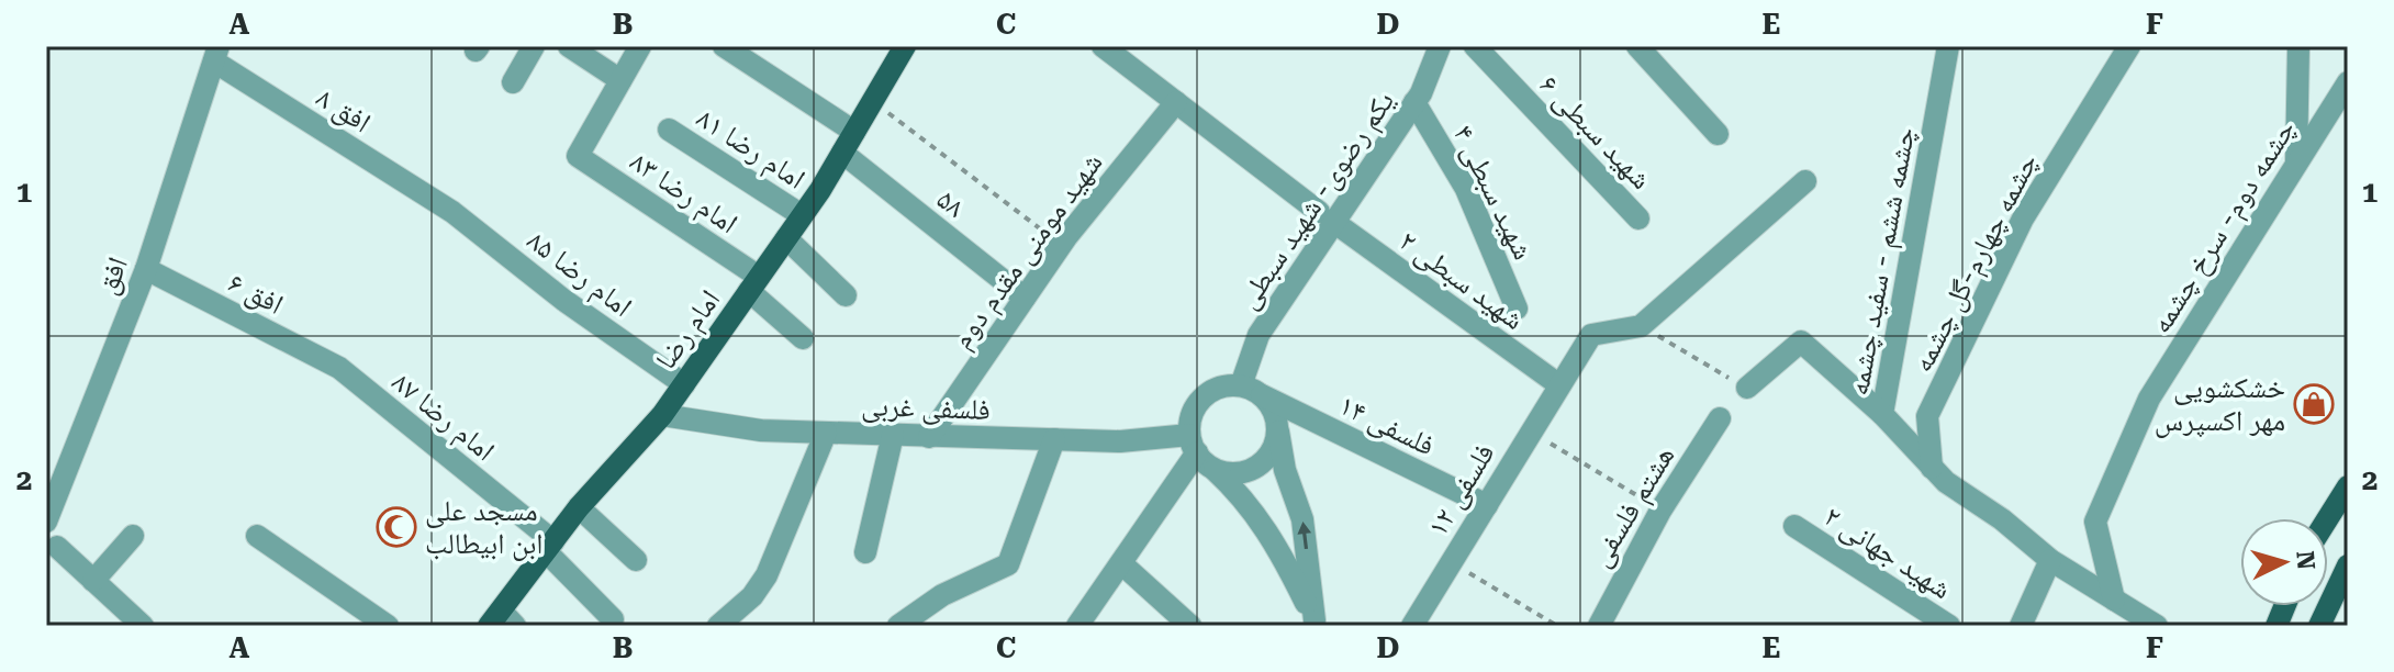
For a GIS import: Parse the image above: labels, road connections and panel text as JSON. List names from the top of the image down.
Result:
{
  "streets": {
    "main road": ["امام رضا"],
    "street": [
      "افق ۸",
      "۶ شهید سبطی",
      "امام رضا ۸۱",
      "امام رضا ۸۳",
      "۴ شهید سبطی",
      "یکم رضوی- شهید سبطی",
      "۵۸",
      "چشمه دوم- سرخ چشمه",
      "شهید مومنی مقدم دوم",
      "چشمه ششم - سفید چشمه",
      "چشمه چهارم-گل چشمه",
      "امام رضا ۸۵",
      "افق",
      "۲ شهید سبطی",
      "افق ۶",
      "فلسفی غربی",
      "امام رضا ۸۷",
      "۱۴ فلسفی",
      "۱۲ فلسفی",
      "هشتم فلسفی",
      "۲ شهید جهانی"
    ]
  },
  "crossings": [
    ["افق ۸", "امام رضا ۸۵"],
    ["افق ۸", "افق"],
    ["امام رضا ۸۱", "امام رضا"],
    ["امام رضا ۸۳", "امام رضا"],
    ["۴ شهید سبطی", "یکم رضوی- شهید سبطی"],
    ["یکم رضوی- شهید سبطی", "۲ شهید سبطی"],
    ["یکم رضوی- شهید سبطی", "فلسفی غربی"],
    ["یکم رضوی- شهید سبطی", "۱۴ فلسفی"],
    ["۵۸", "شهید مومنی مقدم دوم"],
    ["۵۸", "امام رضا"],
    ["چشمه دوم- سرخ چشمه", "چشمه ششم - سفید چشمه"],
    ["شهید مومنی مقدم دوم", "۲ شهید سبطی"],
    ["شهید مومنی مقدم دوم", "فلسفی غربی"],
    ["چشمه ششم - سفید چشمه", "چشمه چهارم-گل چشمه"],
    ["امام رضا ۸۵", "امام رضا"],
    ["افق", "افق ۶"],
    ["۲ شهید سبطی", "۱۲ فلسفی"],
    ["افق ۶", "امام رضا ۸۷"],
    ["امام رضا", "فلسفی غربی"],
    ["امام رضا", "امام رضا ۸۷"],
    ["فلسفی غربی", "۱۴ فلسفی"],
    ["۱۴ فلسفی", "۱۲ فلسفی"]
  ],
  "places": {
    "shop": ["خشکشویی مهر اکسپرس"],
    "mosque": ["مسجد علی ابن ابیطالب"]
  },
  "north": "right",
  "grid": {
    "columns": [
      "A",
      "B",
      "C",
      "D",
      "E",
      "F"
    ],
    "rows": ["1", "2"]
  }
}
